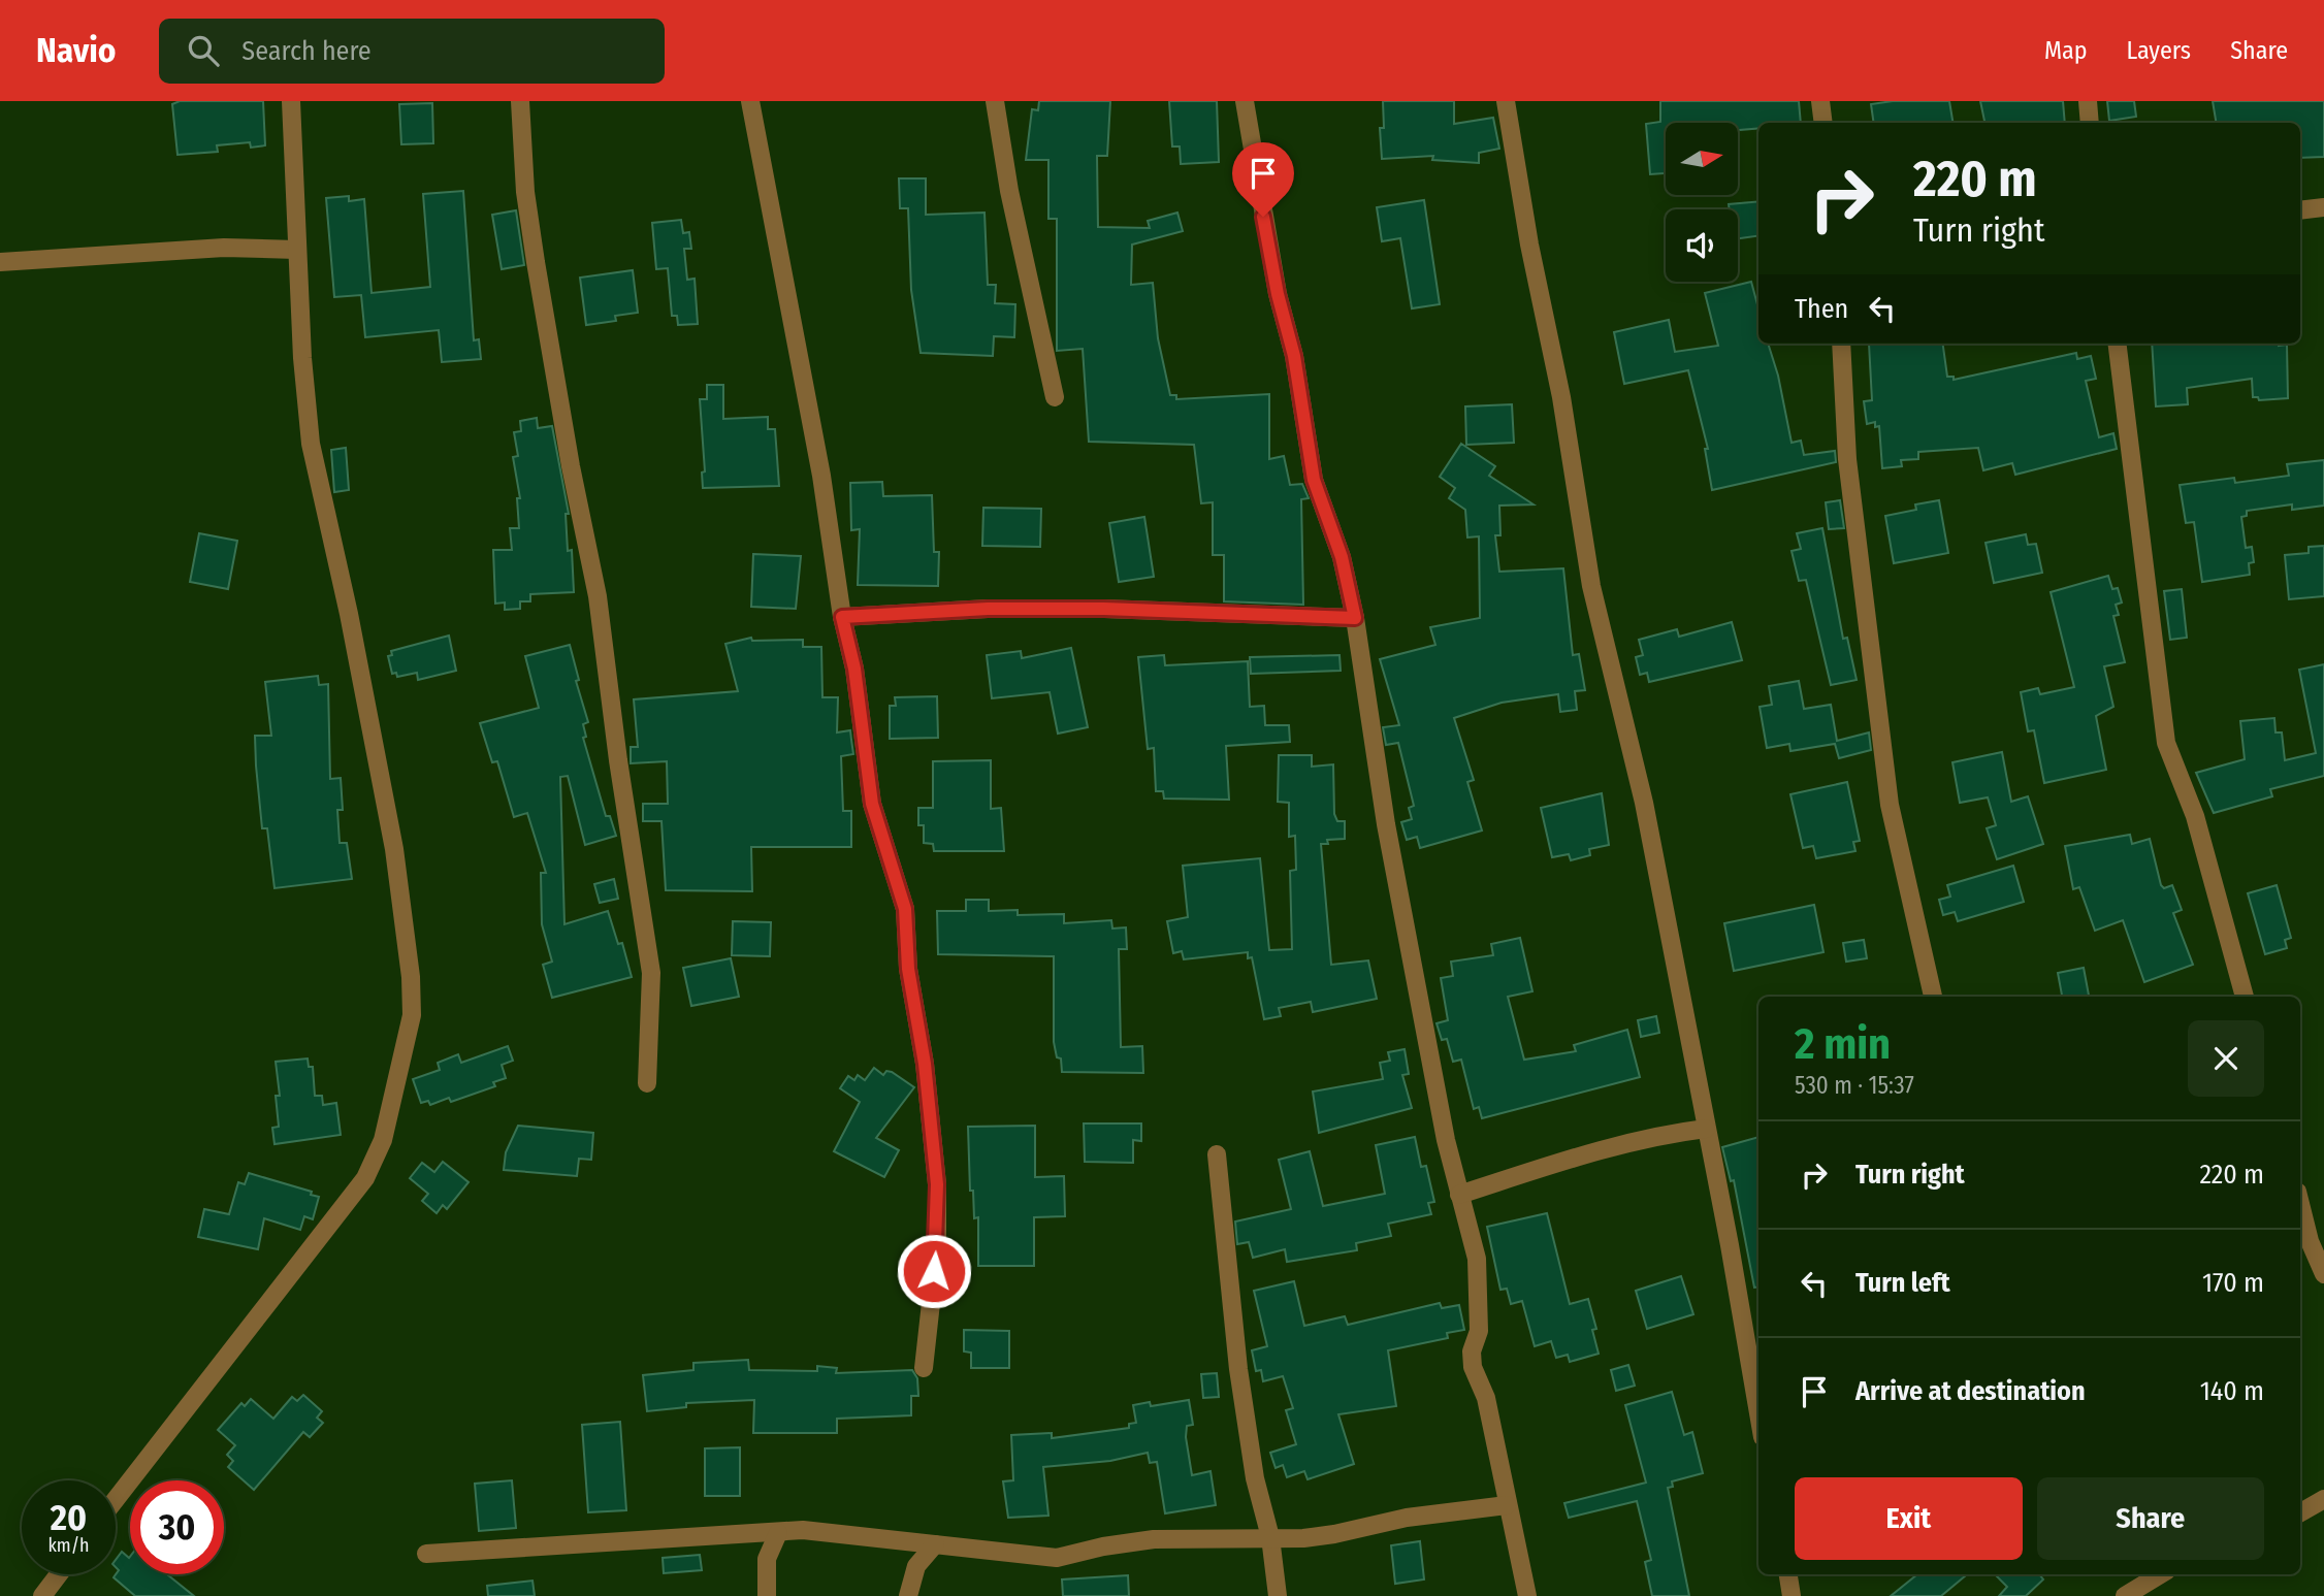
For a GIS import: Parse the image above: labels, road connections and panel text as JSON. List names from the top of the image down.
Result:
{
  "north": "right",
  "page": {
    "header": "Navio",
    "search": "Search here",
    "nav": ["Map", "Layers", "Share"],
    "turn": ["220 m", "Turn right"],
    "then": "Then",
    "heading": ["2 min", "530 m · 15:37"],
    "list": [
      {
        "name": "Turn right",
        "value": "220 m"
      },
      {
        "name": "Turn left",
        "value": "170 m"
      },
      {
        "name": "Arrive at destination",
        "value": "140 m"
      }
    ],
    "buttons": ["Exit", "Share"],
    "speed": "20 km/h",
    "limit": "30"
  }
}
